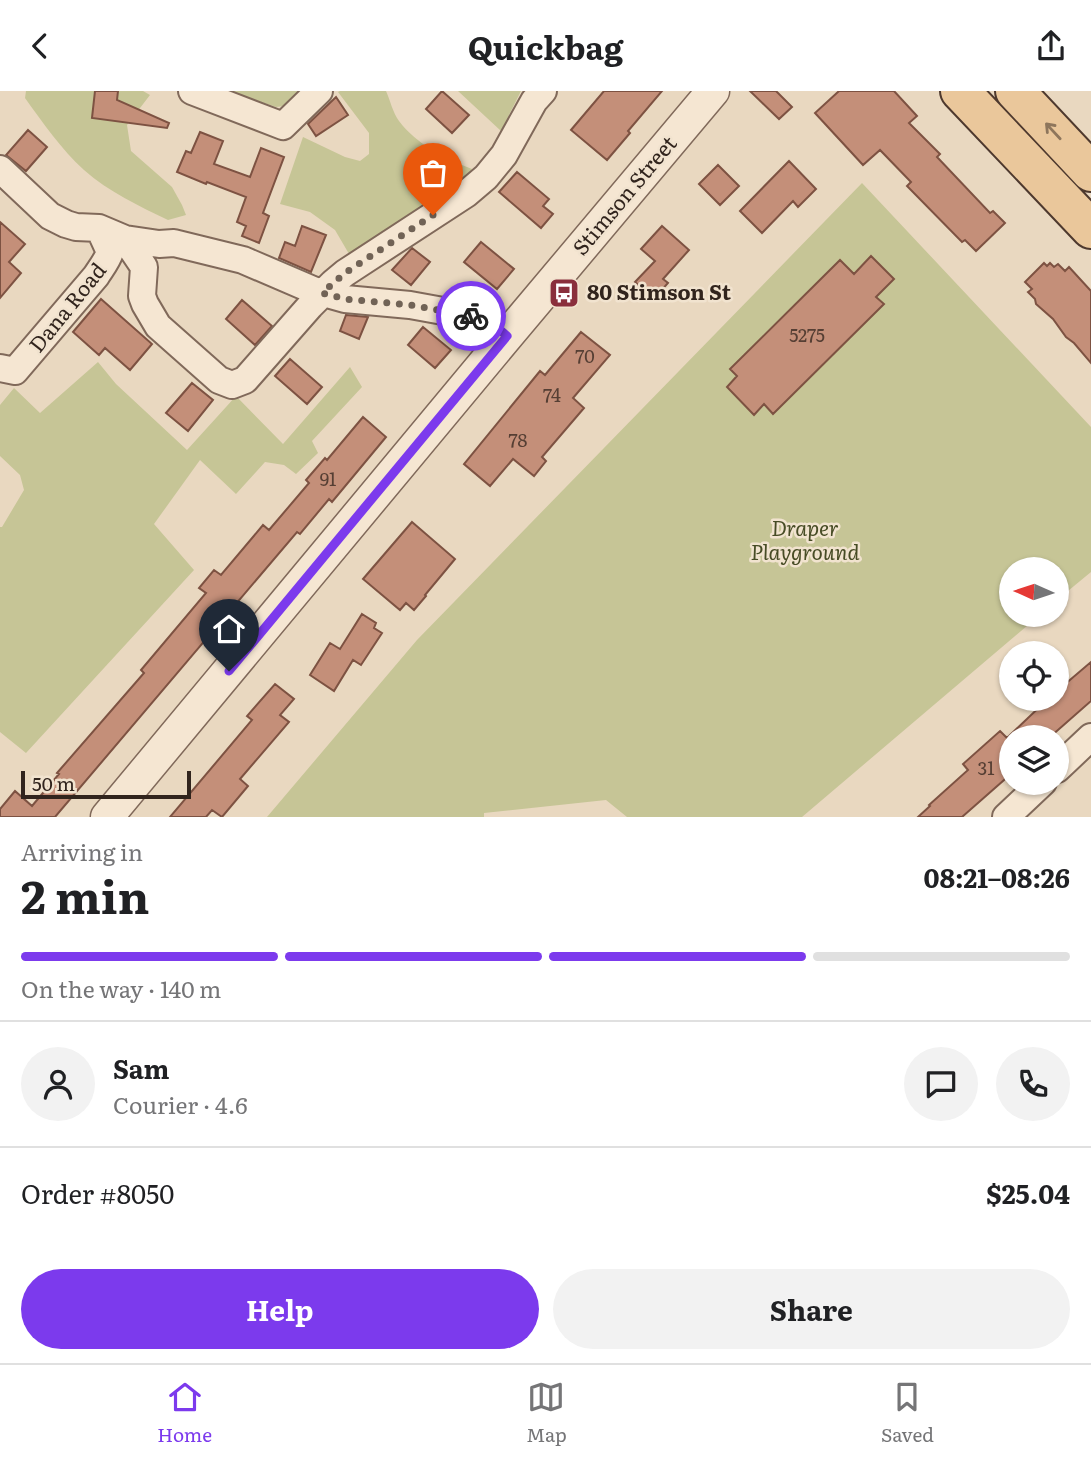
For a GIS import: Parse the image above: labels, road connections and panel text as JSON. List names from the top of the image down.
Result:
{
  "streets": {
    "street": ["Stimson Street", "Dana Road"]
  },
  "parks": ["Draper Playground"],
  "places": {
    "bus stop": ["80 Stimson St"]
  },
  "house_numbers": [
    "5275",
    "70",
    "74",
    "78",
    "91",
    "31"
  ],
  "scale_bar": "50 m",
  "north": "left",
  "page": {
    "header": "Quickbag",
    "scale": "50 m",
    "heading": ["2 min", "Arriving in", "08:21–08:26"],
    "panel": [
      "Sam",
      "Courier · 4.6",
      "Order #8050",
      "$25.04"
    ],
    "bar": "On the way · 140 m",
    "buttons": ["Help", "Share"],
    "tabs": ["Home", "Map", "Saved"]
  }
}
